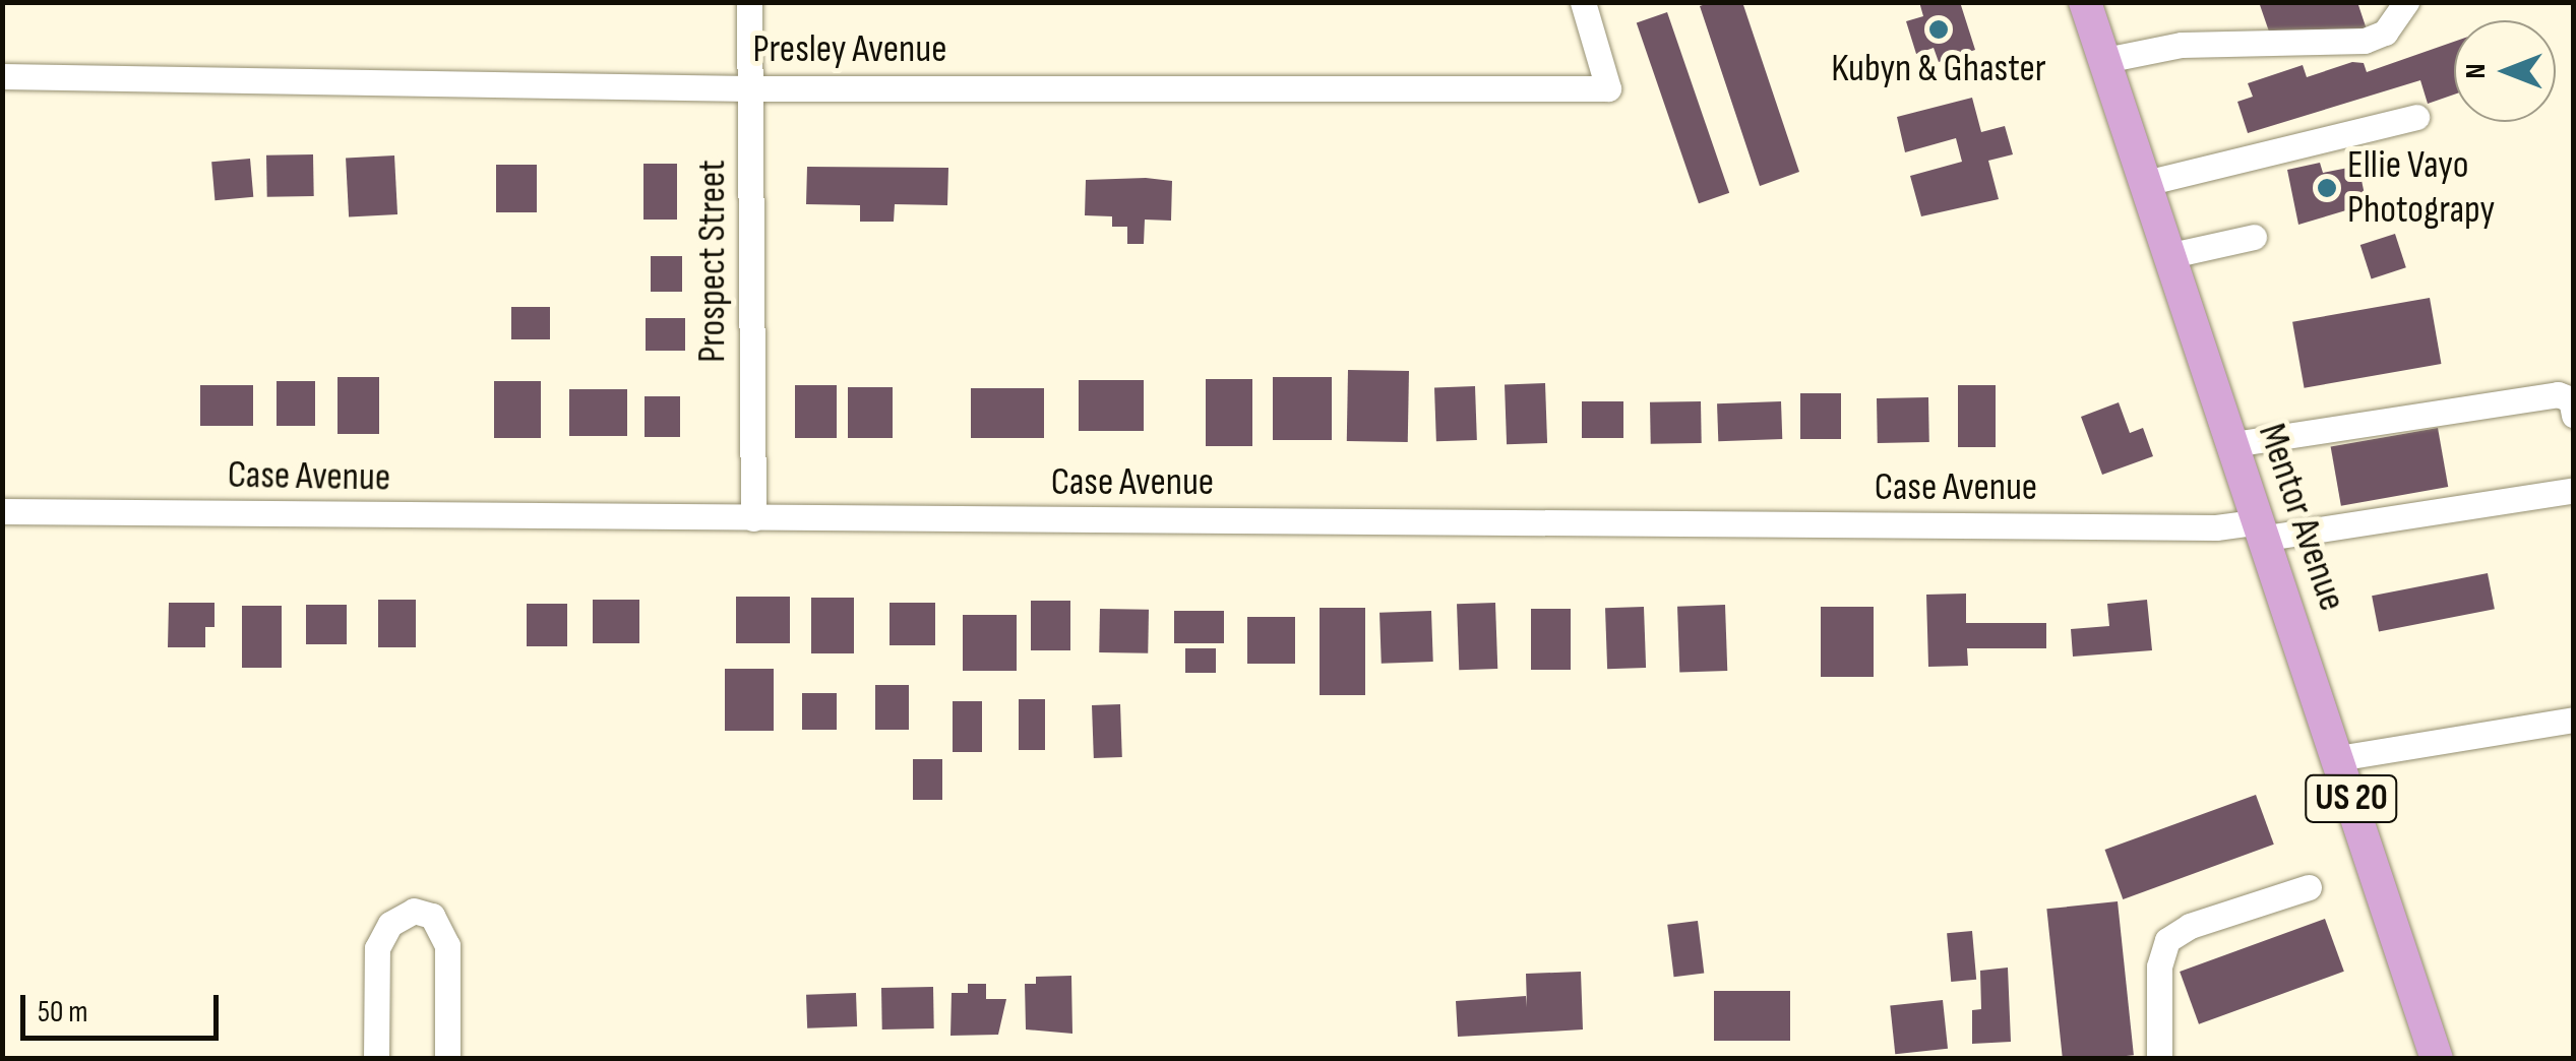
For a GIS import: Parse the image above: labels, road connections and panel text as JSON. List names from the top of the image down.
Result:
{
  "streets": {
    "main road": ["Mentor Avenue", "US 20"],
    "street": ["Presley Avenue", "Prospect Street", "Case Avenue"]
  },
  "crossings": [
    ["Presley Avenue", "Prospect Street"],
    ["Prospect Street", "Case Avenue"],
    ["Case Avenue", "Mentor Avenue"]
  ],
  "places": ["Kubyn & Ghaster", "Ellie Vayo Photograpy"],
  "scale_bar": "50 m",
  "north": "left"
}
